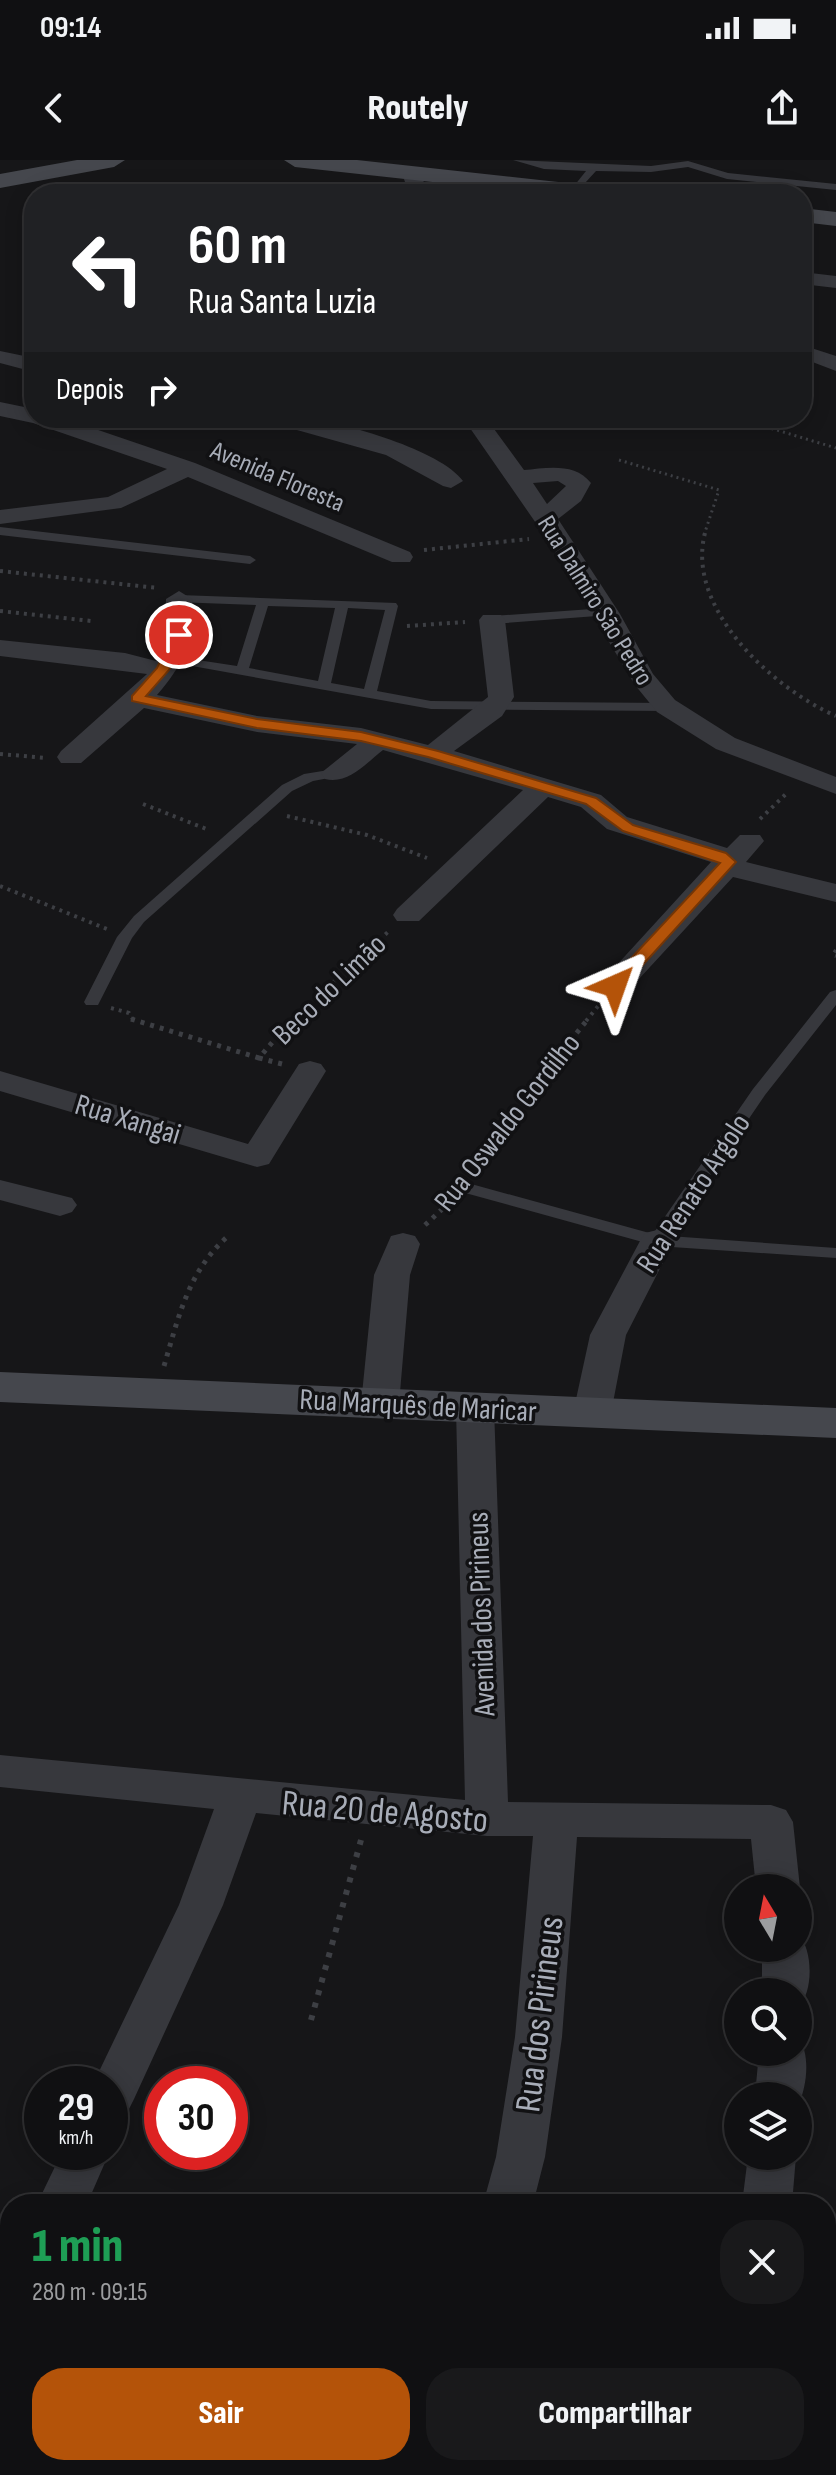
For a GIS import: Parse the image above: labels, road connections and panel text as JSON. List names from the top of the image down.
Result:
{
  "streets": {
    "main road": ["Rua Marquês de Maricar"],
    "street": [
      "Avenida Floresta",
      "Rua Dalmiro São Pedro",
      "Beco do Limão",
      "Rua Xangai",
      "Rua Renato Argolo",
      "Avenida dos Pirineus",
      "Rua 20 de Agosto",
      "Rua dos Pirineus"
    ],
    "path": ["Rua Oswaldo Gordilho"]
  },
  "crossings": [
    ["Beco do Limão", "Rua Xangai"],
    ["Rua Renato Argolo", "Rua Marquês de Maricar"],
    ["Rua Marquês de Maricar", "Avenida dos Pirineus"],
    ["Avenida dos Pirineus", "Rua 20 de Agosto"],
    ["Rua 20 de Agosto", "Rua dos Pirineus"]
  ],
  "north": "top",
  "page": {
    "status": "09:14",
    "header": "Routely",
    "turn": ["60 m", "Rua Santa Luzia"],
    "then": "Depois",
    "speed": "29 km/h",
    "limit": "30",
    "heading": ["1 min", "280 m · 09:15"],
    "buttons": ["Sair", "Compartilhar"]
  }
}
